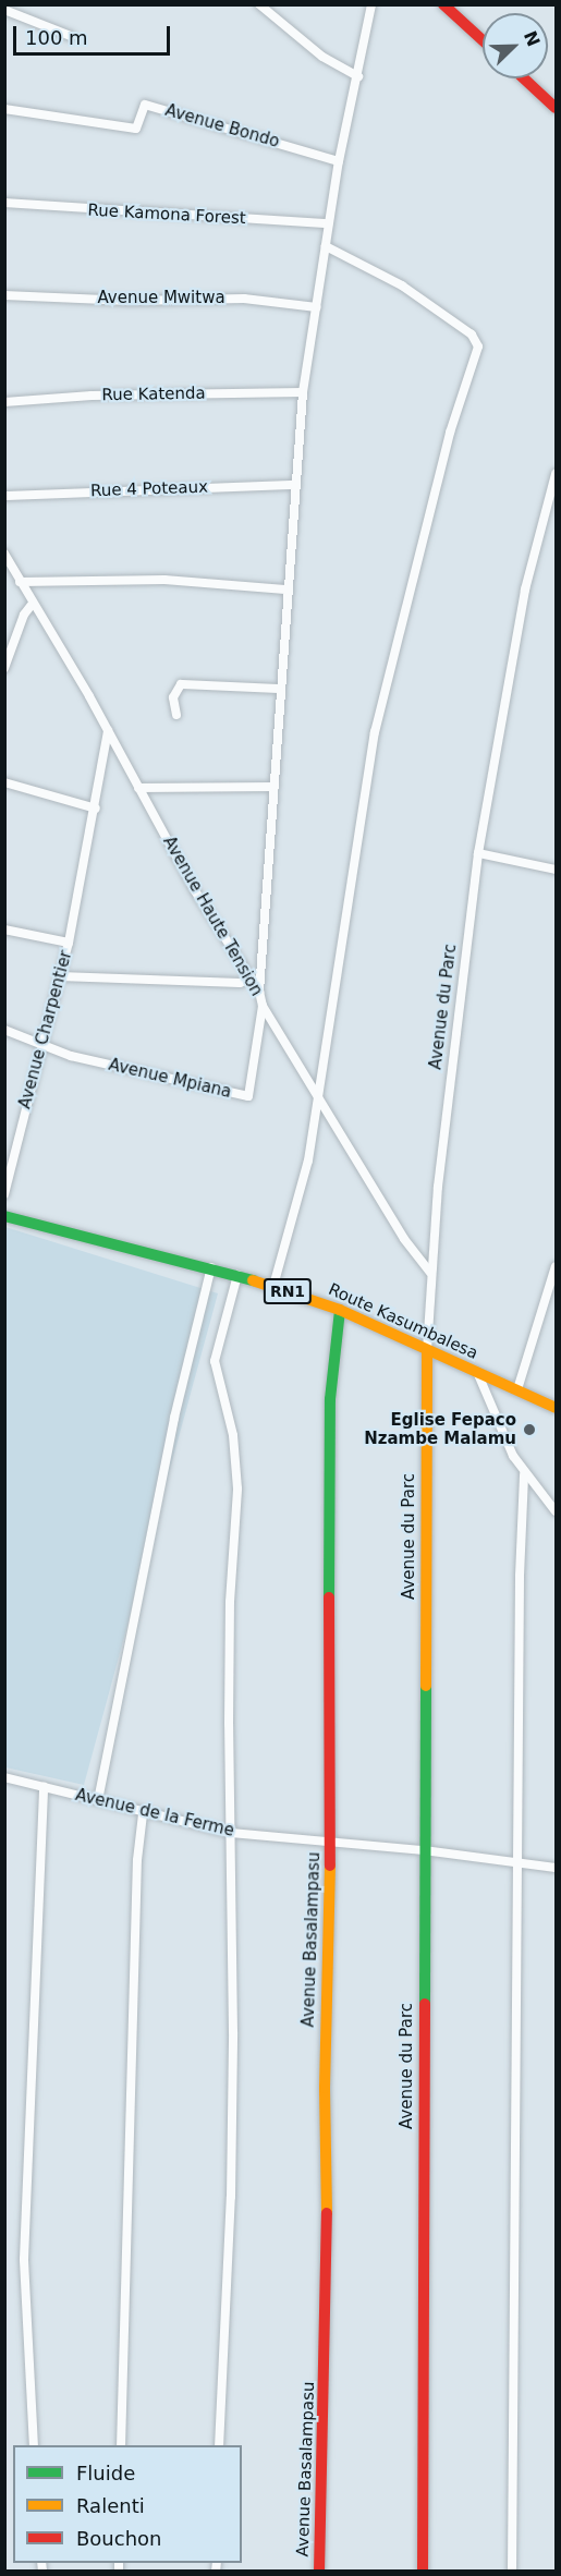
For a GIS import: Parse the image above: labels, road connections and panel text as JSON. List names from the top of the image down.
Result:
{
  "streets": {
    "main road": [
      "Avenue du Parc",
      "RN1",
      "Route Kasumbalesa",
      "Avenue Basalampasu"
    ],
    "street": [
      "Avenue Bondo",
      "Rue Kamona Forest",
      "Avenue Mwitwa",
      "Rue Katenda",
      "Rue 4 Poteaux",
      "Avenue Haute Tension",
      "Avenue Charpentier",
      "Avenue Mpiana",
      "Avenue de la Ferme"
    ]
  },
  "crossings": [
    ["Avenue Haute Tension", "Avenue du Parc"],
    ["Avenue Haute Tension", "Avenue Charpentier"],
    ["Avenue Haute Tension", "Avenue Mpiana"],
    ["Avenue du Parc", "Route Kasumbalesa"],
    ["Avenue du Parc", "Avenue de la Ferme"],
    ["Avenue Charpentier", "Avenue Mpiana"],
    ["Route Kasumbalesa", "Avenue Basalampasu"],
    ["Avenue de la Ferme", "Avenue Basalampasu"]
  ],
  "places": ["Eglise Fepaco Nzambe Malamu"],
  "legend": ["Fluide", "Ralenti", "Bouchon"],
  "scale_bar": "100 m",
  "north": "top right"
}
